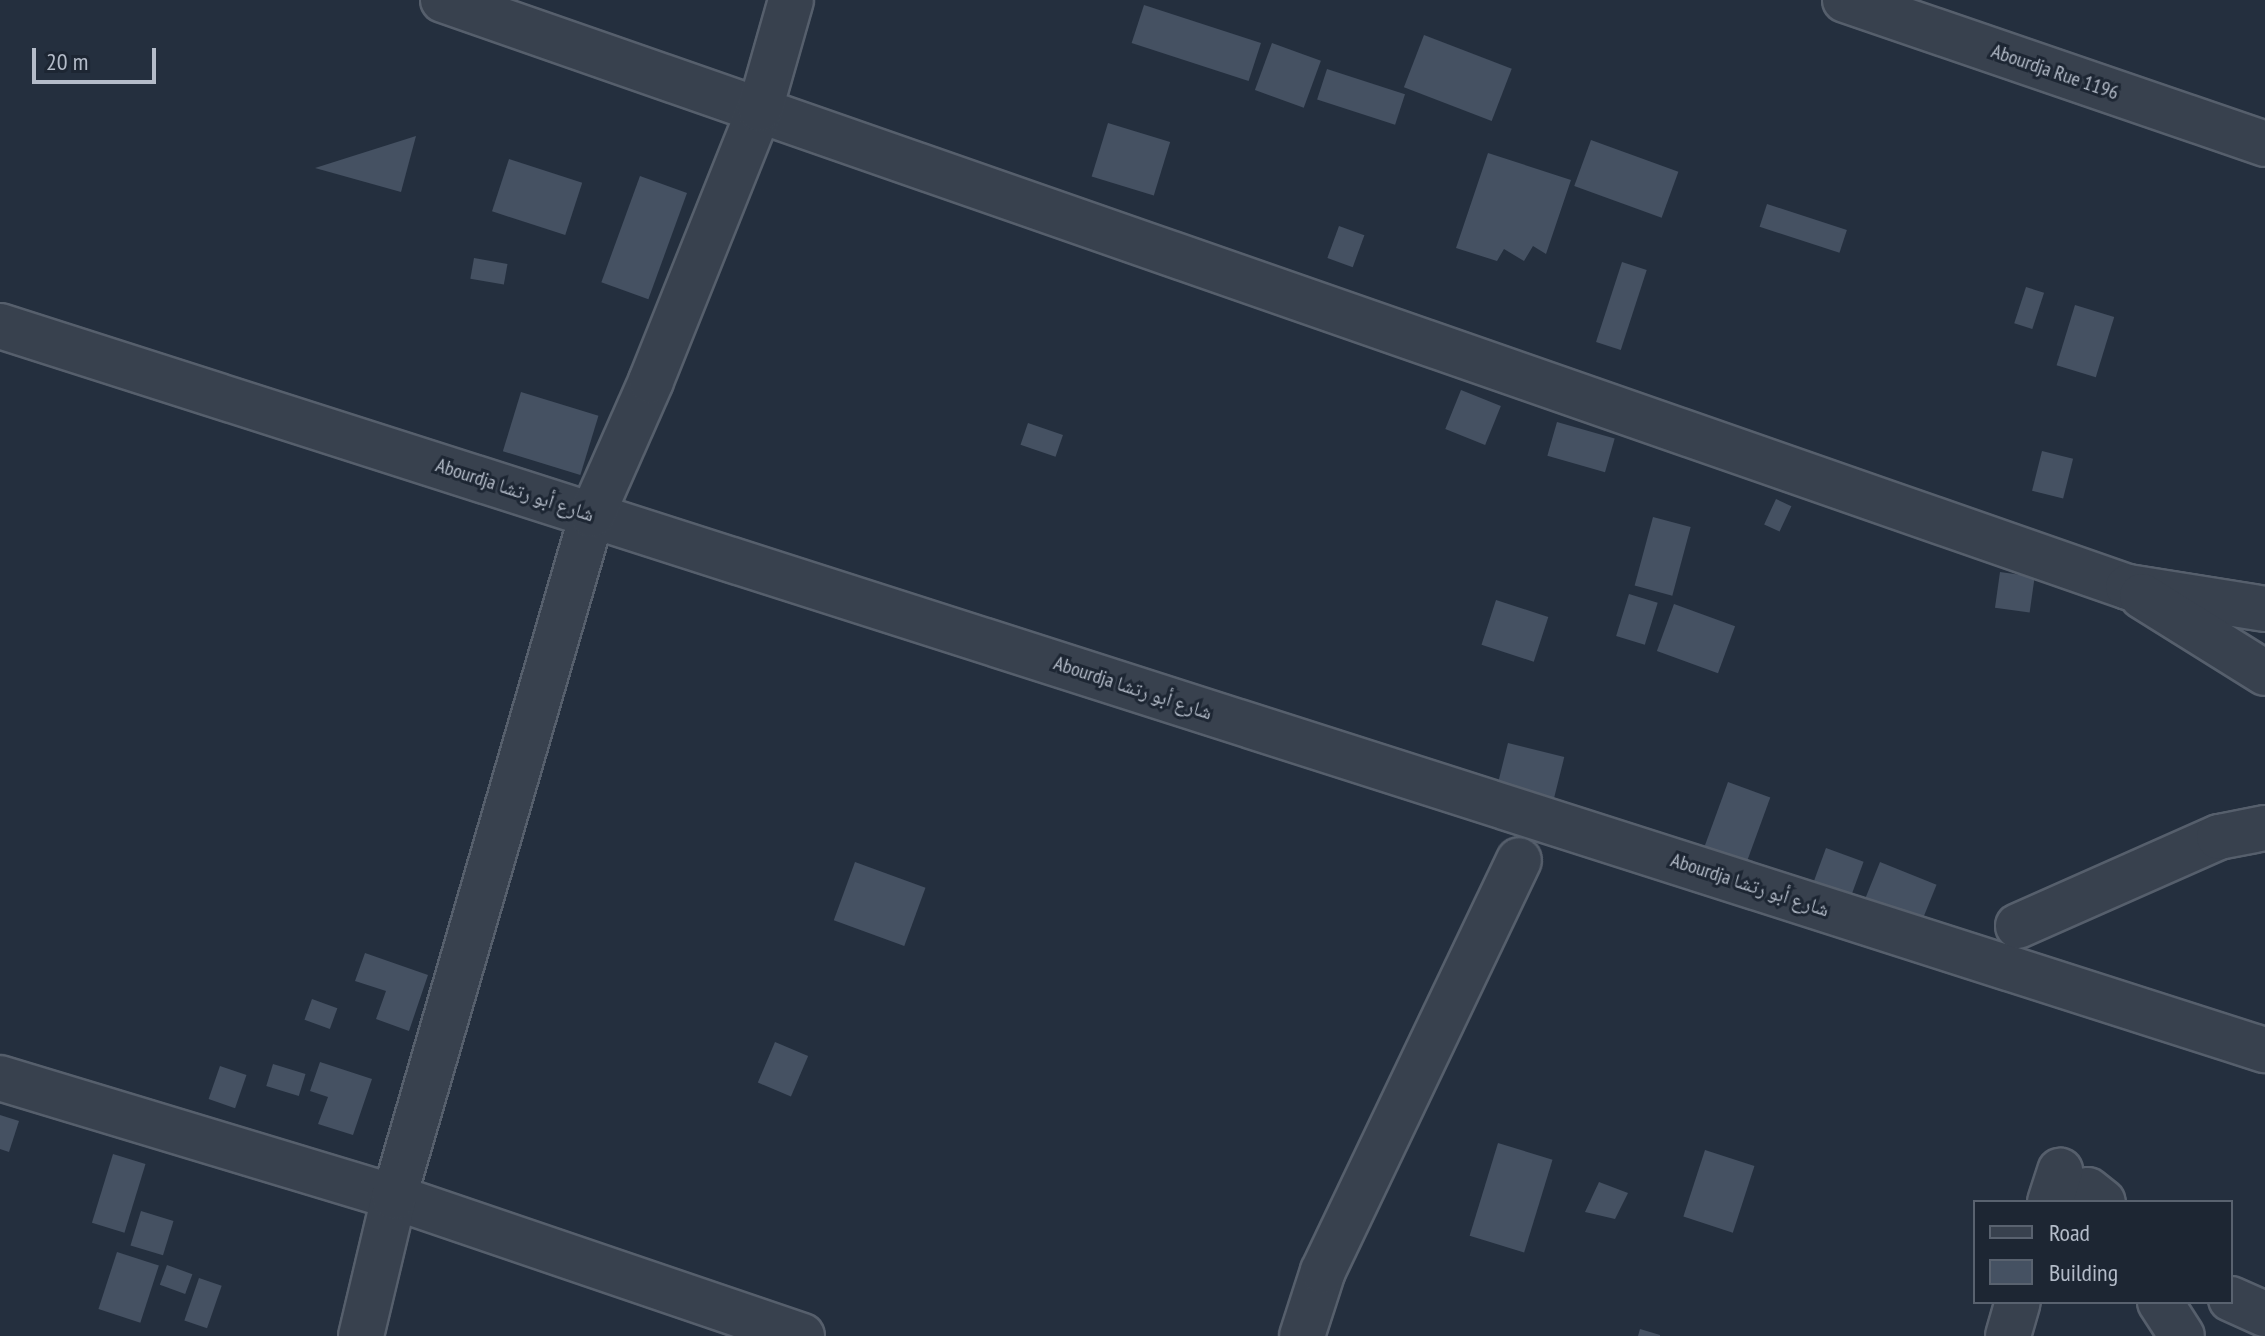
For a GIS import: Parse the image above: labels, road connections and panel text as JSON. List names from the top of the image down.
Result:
{
  "streets": {
    "street": ["Abourdja Rue 1196", "Abourdja شارع أبو رتشا"]
  },
  "legend": ["Road", "Building"],
  "scale_bar": "20 m"
}
